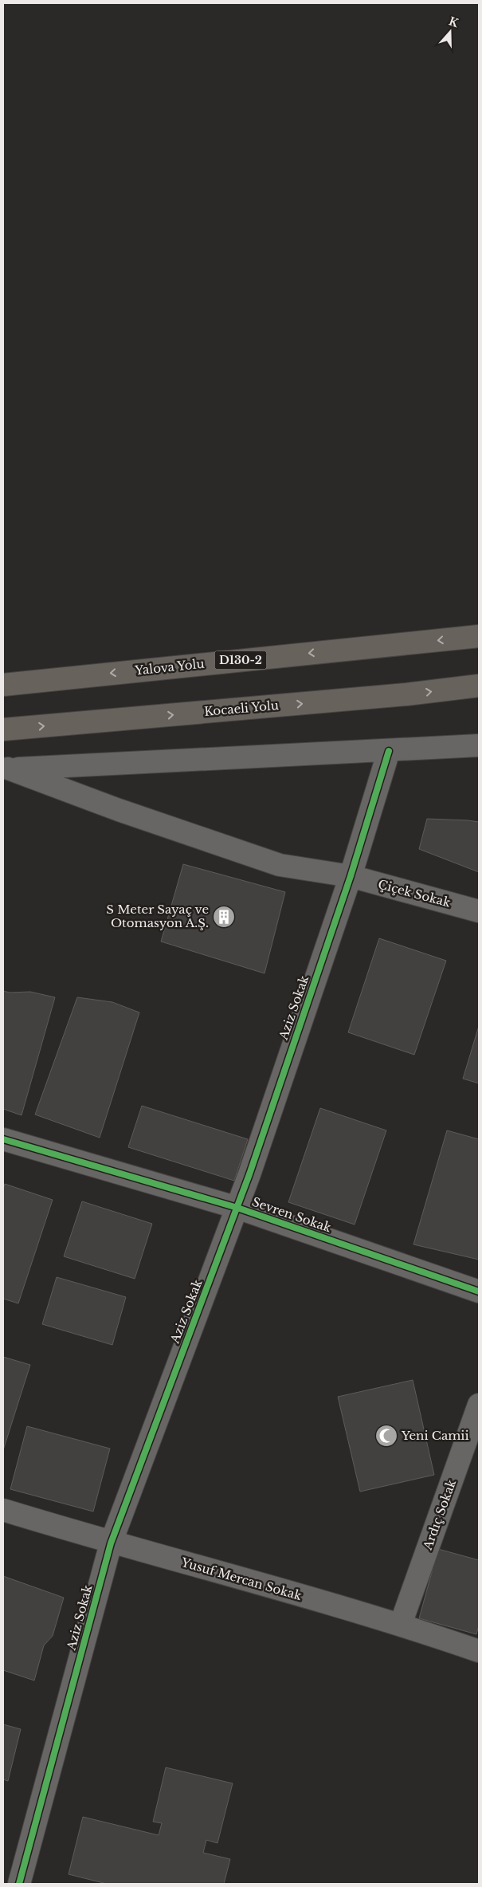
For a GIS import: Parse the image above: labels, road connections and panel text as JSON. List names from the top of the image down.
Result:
{
  "streets": {
    "highway": ["D130-2", "Yalova Yolu", "Kocaeli̇ Yolu"],
    "street": [
      "Çiçek Sokak",
      "Aziz Sokak",
      "Sevren Sokak",
      "Ardıç Sokak",
      "Yusuf Mercan Sokak"
    ]
  },
  "crossings": [
    ["Çiçek Sokak", "Aziz Sokak"],
    ["Aziz Sokak", "Sevren Sokak"],
    ["Aziz Sokak", "Yusuf Mercan Sokak"],
    ["Ardıç Sokak", "Yusuf Mercan Sokak"]
  ],
  "one_way": ["Yalova Yolu", "Kocaeli̇ Yolu"],
  "places": {
    "building": ["S Meter Sayaç ve Otomasyon A.Ş."],
    "mosque": ["Yeni Camii"]
  },
  "north": "top"
}
